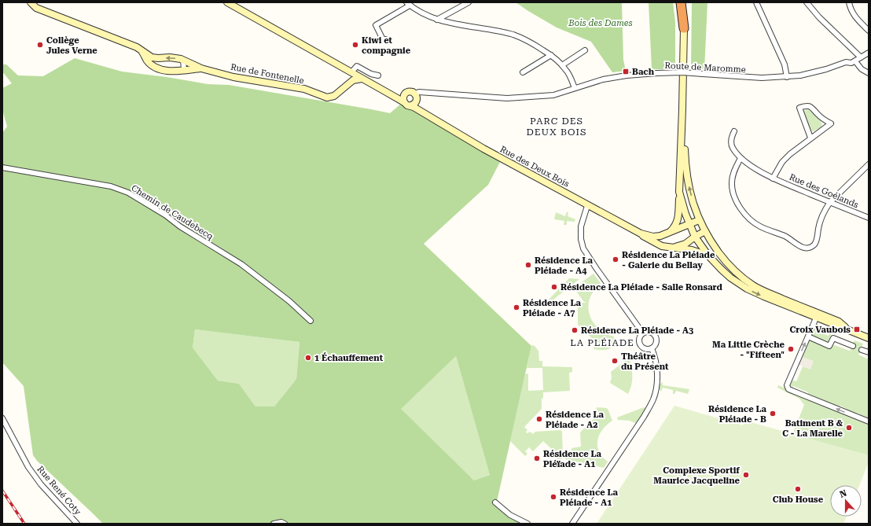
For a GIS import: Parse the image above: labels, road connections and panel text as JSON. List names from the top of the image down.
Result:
{
  "streets": {
    "street": [
      "Route de Maromme",
      "Rue de Fontenelle",
      "Rue des Deux Bois",
      "Rue des Goélands",
      "Chemin de Caudebecq",
      "Rue René Coty"
    ]
  },
  "crossings": [
    ["Route de Maromme", "Rue des Deux Bois"]
  ],
  "districts": ["PARC DES DEUX BOIS", "LA PLÉIADE"],
  "parks": ["Bois des Dames"],
  "places": {
    "other": [
      "Collège Jules Verne",
      "Kiwi et compagnie",
      "Résidence La Pléiade - Galerie du Bellay",
      "Résidence La Pléiade - A4",
      "Résidence La Pléiade - Salle Ronsard",
      "Résidence La Pléiade - A7",
      "Résidence La Pléiade - A3",
      "Ma Little Crèche - \"Fifteen\"",
      "1 Échauffement",
      "Théâtre du Présent",
      "Résidence La Pléiade - B",
      "Résidence La Pléiade - A2",
      "Batiment B & C - La Marelle",
      "Résidence La Pléïade - A1",
      "Complexe Sportif Maurice Jacqueline",
      "Club House",
      "Résidence La Pléiade - A1"
    ],
    "transit": ["Bach", "Croix Vaubois"]
  },
  "north": "top"
}
